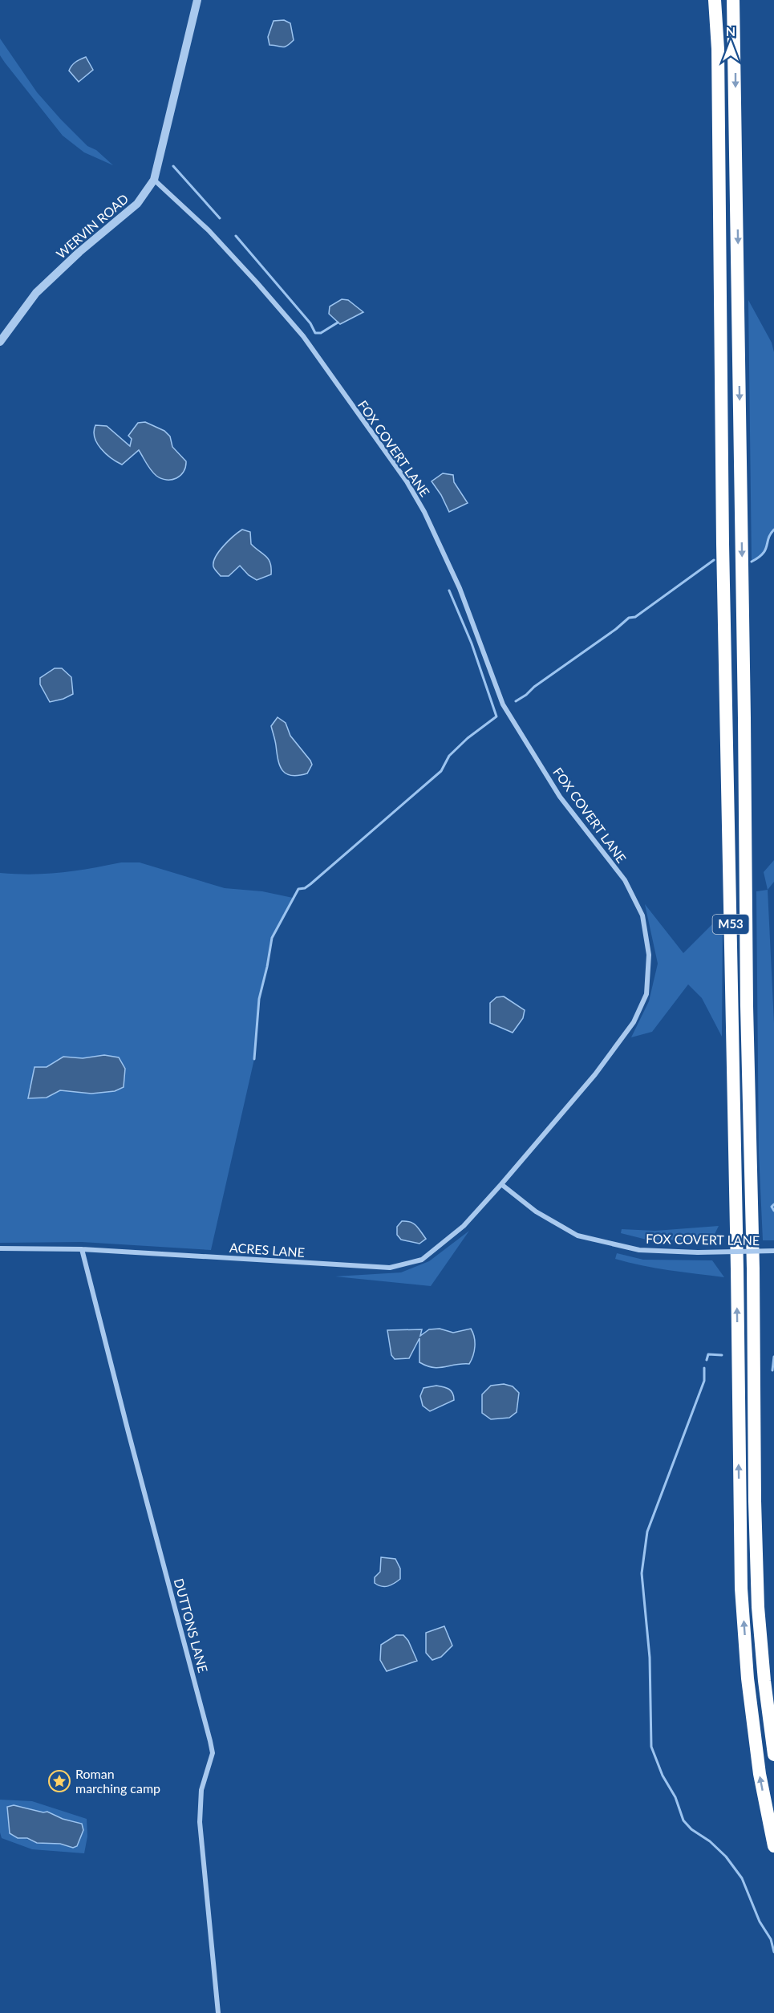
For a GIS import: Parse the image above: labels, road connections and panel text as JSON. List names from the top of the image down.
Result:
{
  "streets": {
    "highway": ["M53"],
    "street": [
      "WERVIN ROAD",
      "FOX COVERT LANE",
      "ACRES LANE",
      "DUTTONS LANE"
    ]
  },
  "crossings": [
    ["WERVIN ROAD", "FOX COVERT LANE"],
    ["FOX COVERT LANE", "ACRES LANE"],
    ["ACRES LANE", "DUTTONS LANE"]
  ],
  "places": {
    "place": ["Roman marching camp"]
  },
  "north": "top"
}
